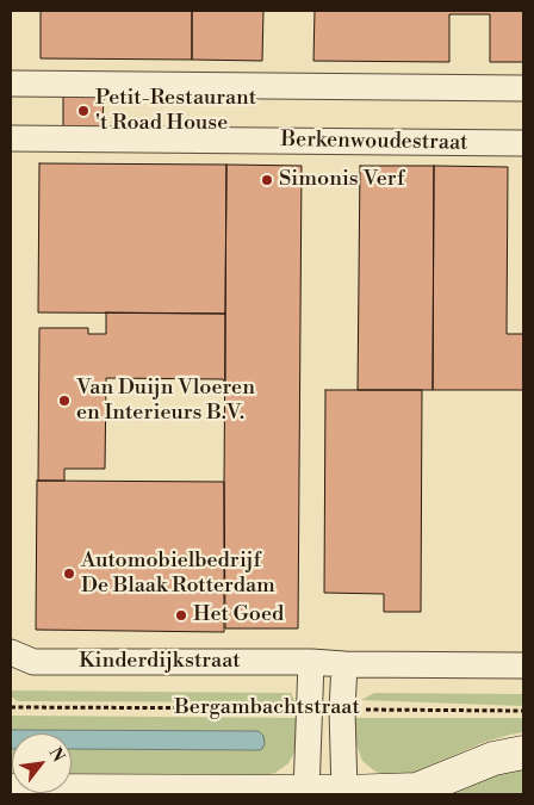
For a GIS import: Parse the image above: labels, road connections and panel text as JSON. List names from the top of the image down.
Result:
{
  "streets": {
    "street": ["Berkenwoudestraat", "Kinderdijkstraat"],
    "path": ["Bergambachtstraat"]
  },
  "places": [
    "Petit-Restaurant 't Road House",
    "Simonis Verf",
    "Van Duijn Vloeren en Interieurs B.V.",
    "Automobielbedrijf De Blaak Rotterdam",
    "Het Goed"
  ],
  "north": "top right"
}
